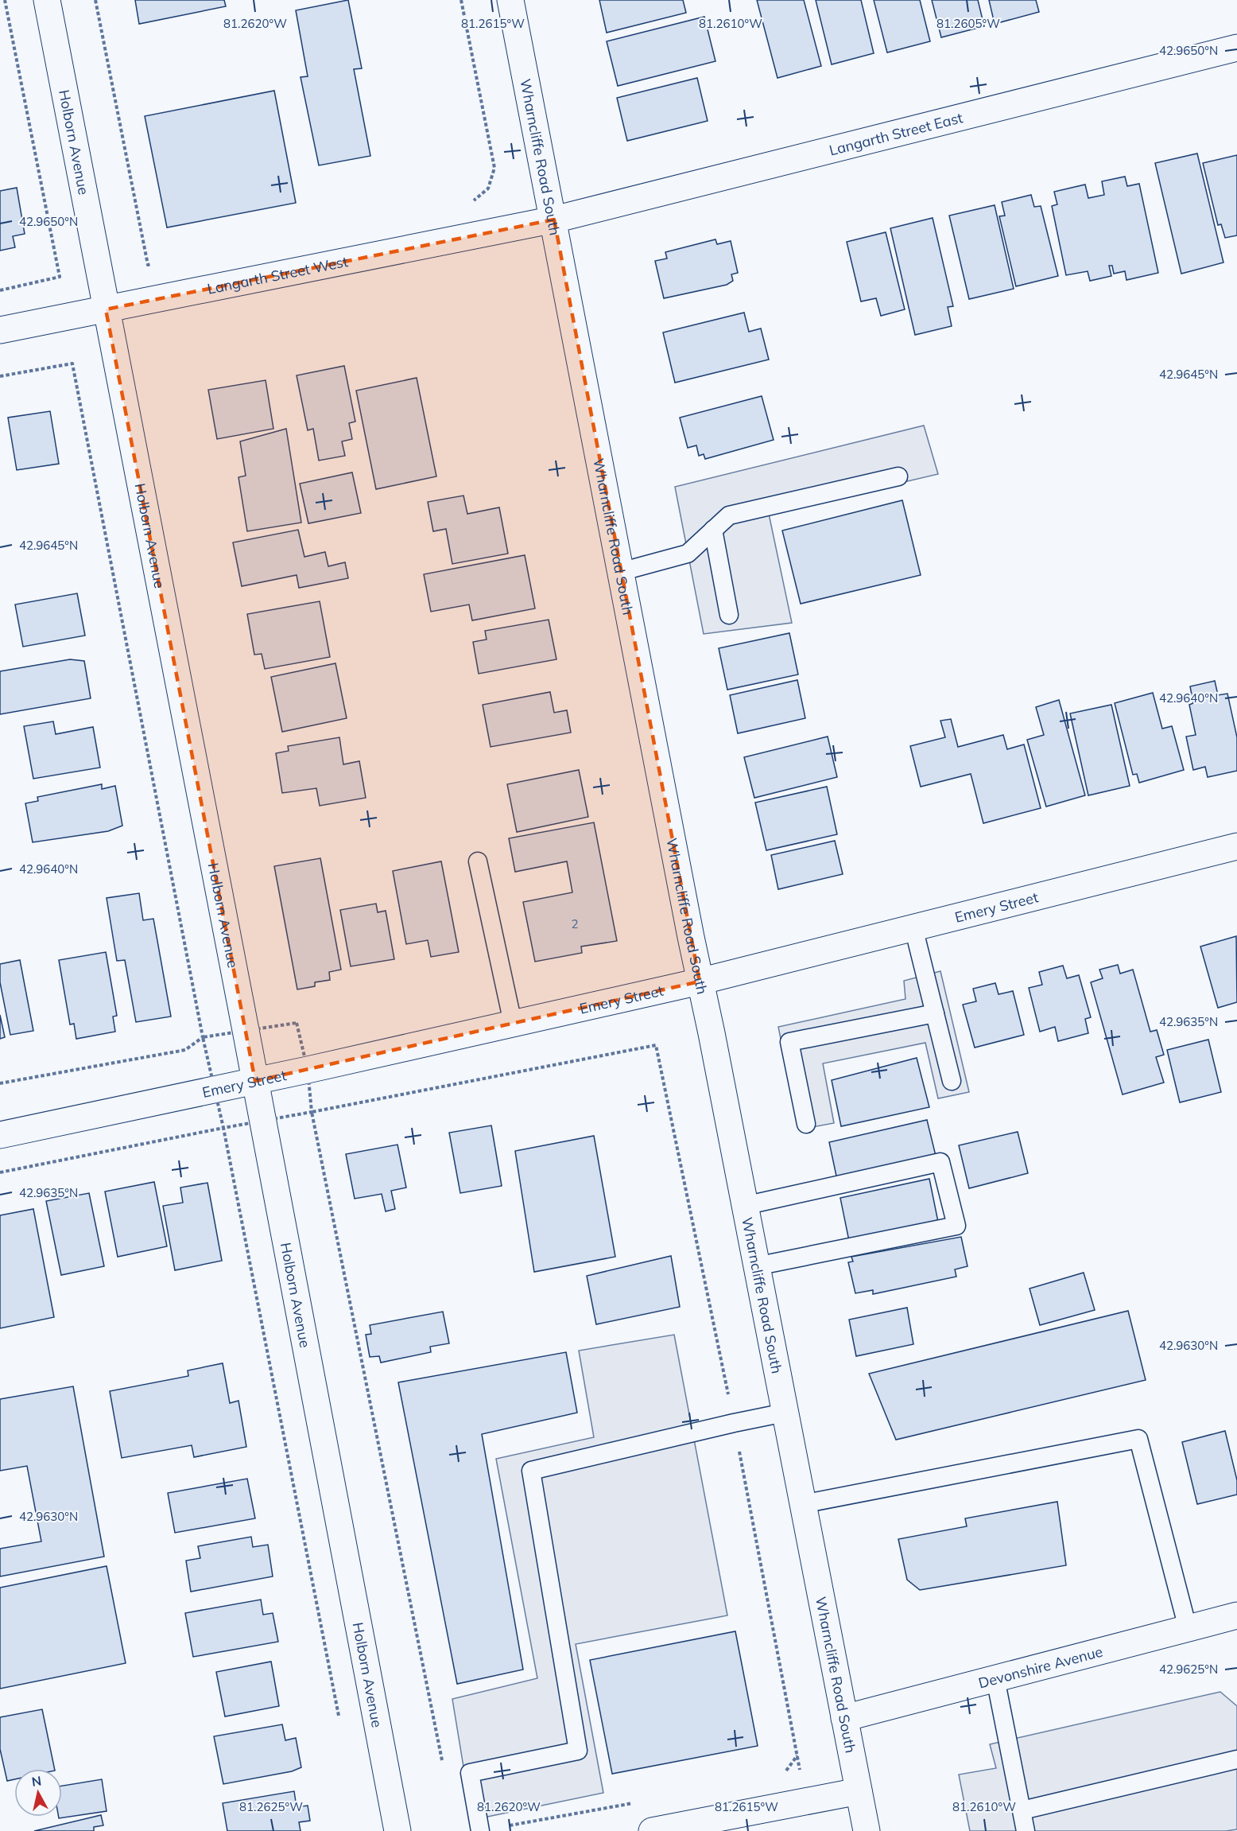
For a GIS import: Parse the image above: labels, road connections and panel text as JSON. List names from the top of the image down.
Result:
{
  "streets": {
    "street": [
      "Langarth Street East",
      "Holborn Avenue",
      "Wharncliffe Road South",
      "Langarth Street West",
      "Emery Street",
      "Devonshire Avenue"
    ]
  },
  "crossings": [
    ["Langarth Street East", "Wharncliffe Road South"],
    ["Langarth Street East", "Langarth Street West"],
    ["Holborn Avenue", "Langarth Street West"],
    ["Holborn Avenue", "Emery Street"],
    ["Wharncliffe Road South", "Langarth Street West"],
    ["Wharncliffe Road South", "Emery Street"],
    ["Wharncliffe Road South", "Devonshire Avenue"]
  ],
  "house_numbers": ["2"],
  "north": "top",
  "coordinates": [
    "81.2620°W",
    "81.2615°W",
    "81.2610°W",
    "81.2605°W",
    "42.9650°N",
    "42.9645°N",
    "42.9640°N",
    "42.9635°N",
    "42.9630°N",
    "42.9625°N",
    "81.2625°W"
  ]
}
